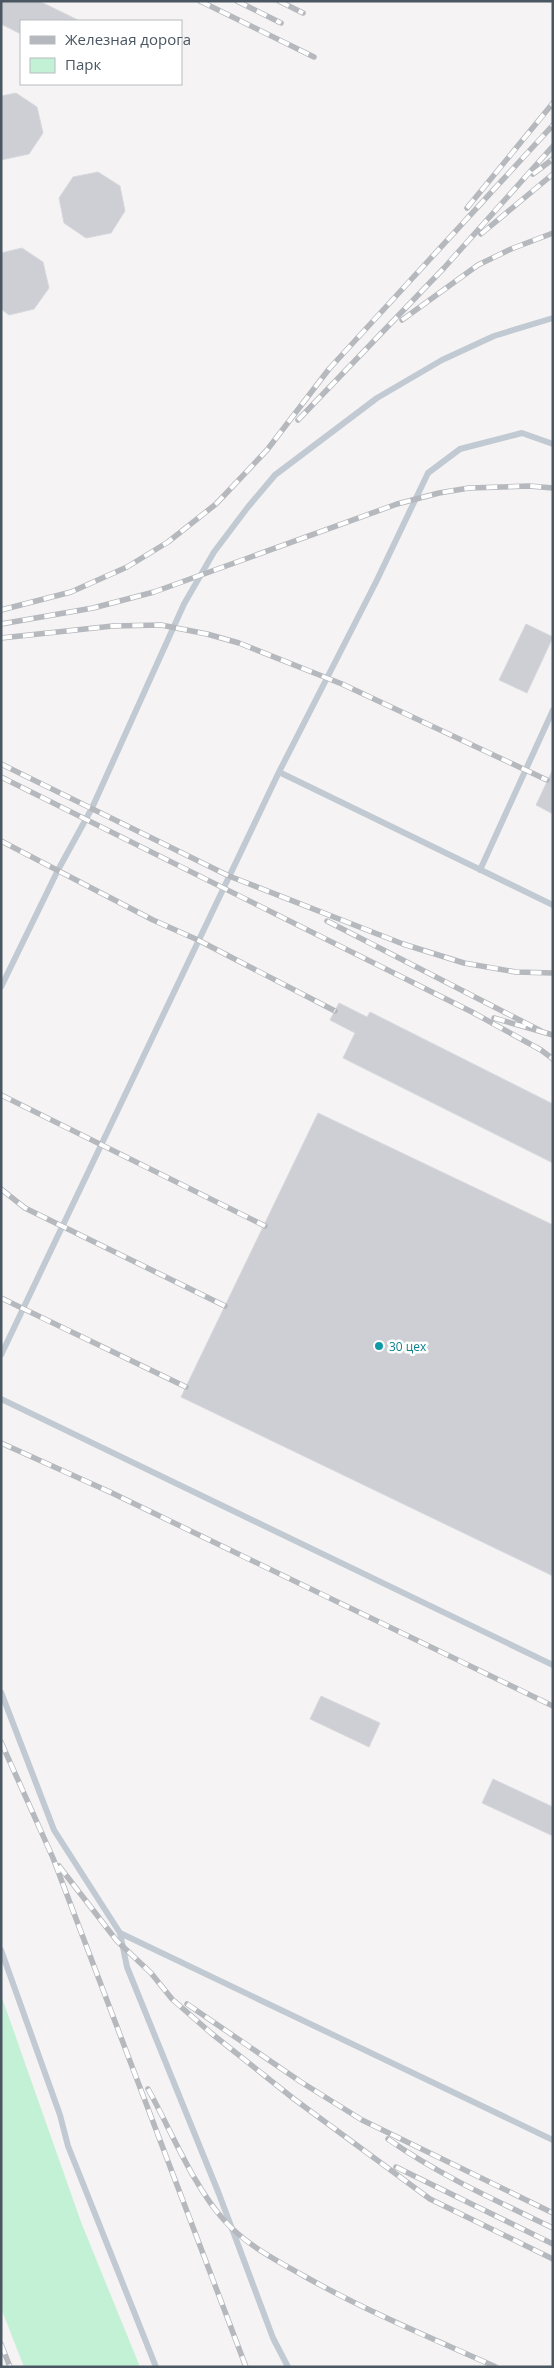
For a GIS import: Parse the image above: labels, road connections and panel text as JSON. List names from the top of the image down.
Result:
{
  "places": ["30 цех"],
  "legend": ["Железная дорога", "Парк"]
}
